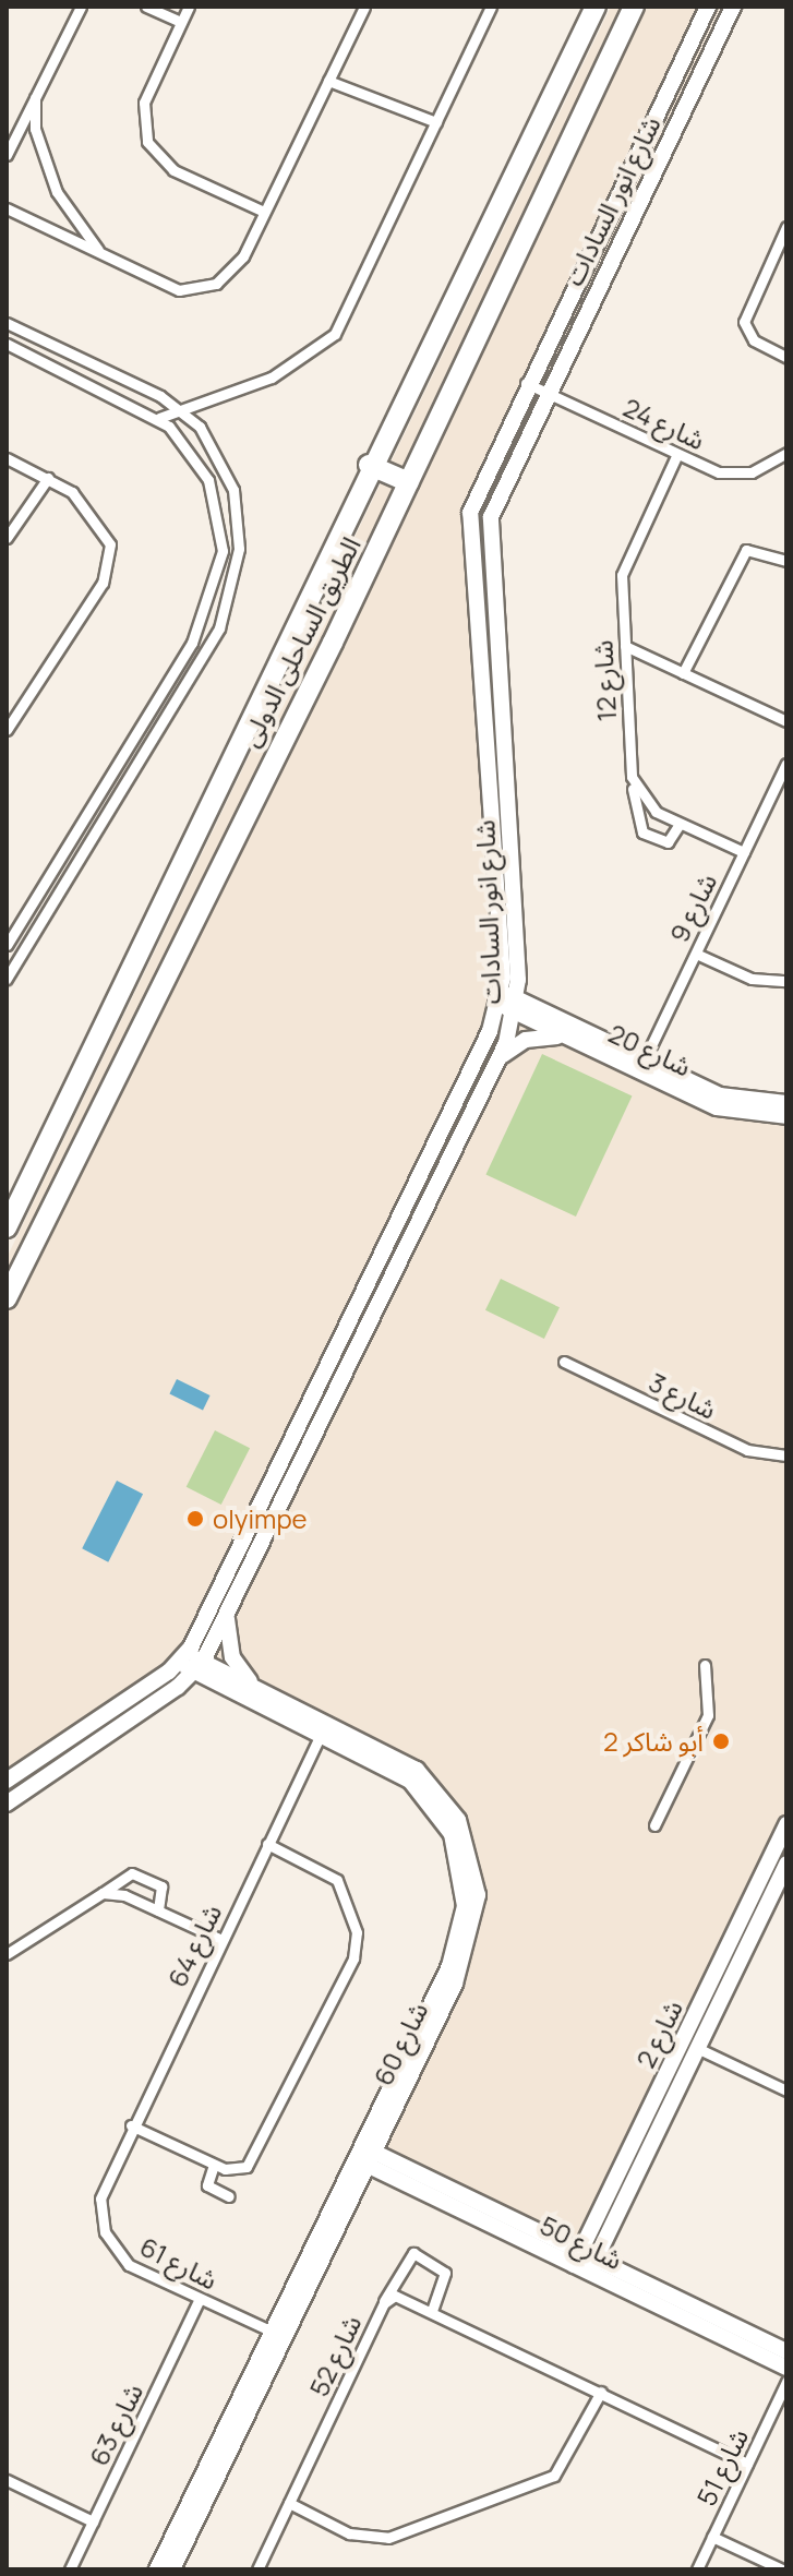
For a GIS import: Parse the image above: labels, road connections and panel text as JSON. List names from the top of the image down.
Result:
{
  "streets": {
    "highway": ["الطريق الساحلى الدولى"],
    "main road": [
      "شارع انور السادات",
      "شارع 20",
      "شارع 2",
      "شارع 60",
      "شارع 50"
    ],
    "street": [
      "شارع 24",
      "شارع 12",
      "شارع 9",
      "شارع 3",
      "شارع 64",
      "شارع 61",
      "شارع 52",
      "شارع 63",
      "شارع 51"
    ]
  },
  "crossings": [
    ["شارع انور السادات", "شارع 24"],
    ["شارع انور السادات", "شارع 20"],
    ["شارع انور السادات", "شارع 60"],
    ["شارع 24", "شارع 12"],
    ["شارع 9", "شارع 20"],
    ["شارع 64", "شارع 60"],
    ["شارع 64", "شارع 61"],
    ["شارع 2", "شارع 50"],
    ["شارع 60", "شارع 50"],
    ["شارع 60", "شارع 61"],
    ["شارع 61", "شارع 63"],
    ["شارع 52", "شارع 51"]
  ],
  "places": ["olyimpe", "أبو شاكر 2"]
}
